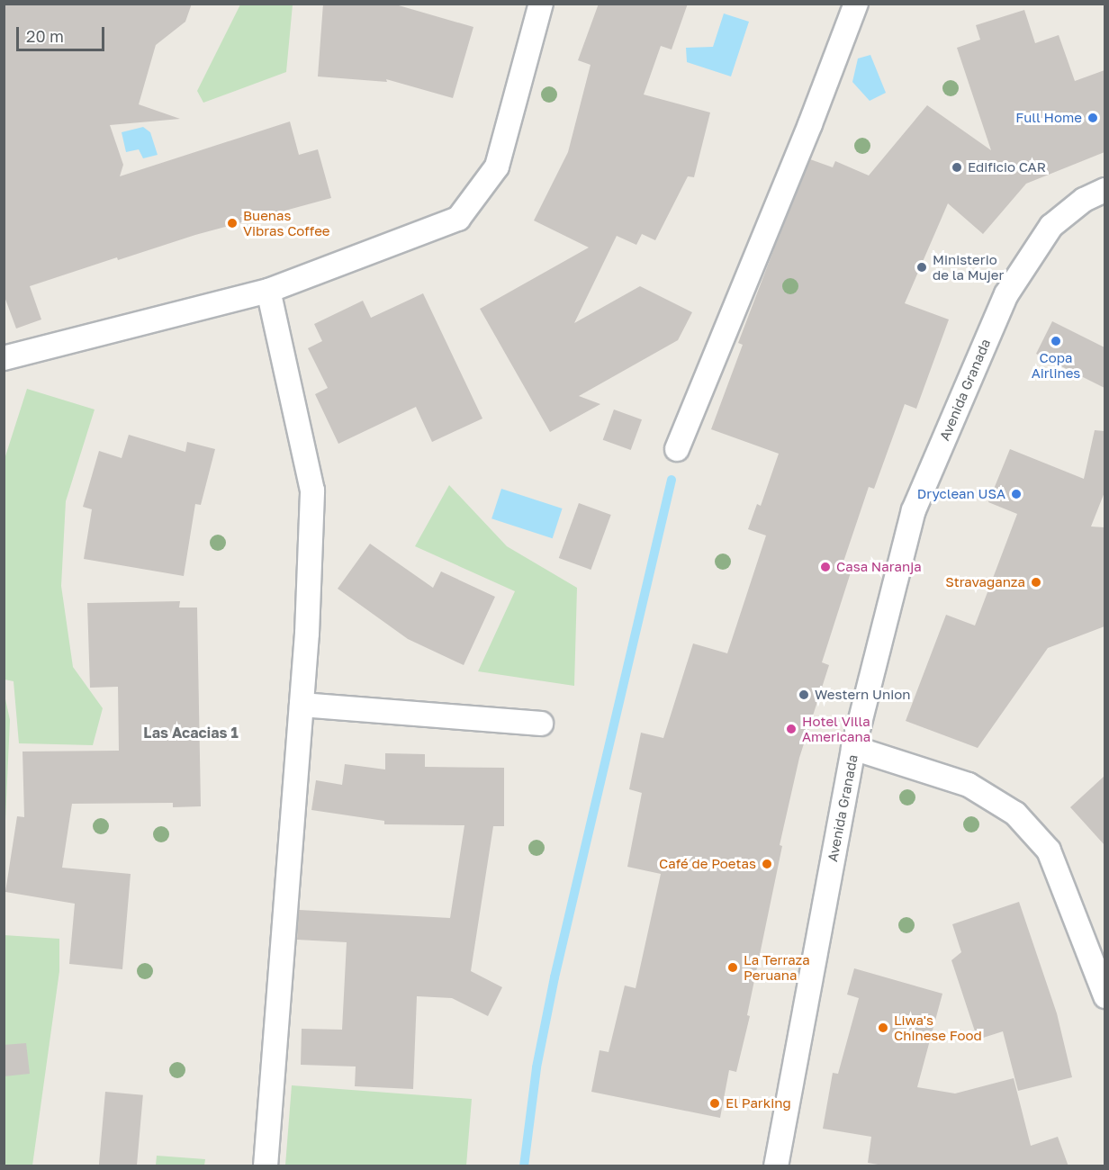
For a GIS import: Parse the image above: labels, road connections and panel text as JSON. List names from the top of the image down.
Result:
{
  "streets": {
    "street": ["Avenida Granada"]
  },
  "districts": ["Las Acacias 1"],
  "places": [
    "Full Home",
    "Edificio CAR",
    "Buenas Vibras Coffee",
    "Ministerio de la Mujer",
    "Copa Airlines",
    "Dryclean USA",
    "Casa Naranja",
    "Stravaganza",
    "Western Union",
    "Hotel Villa Americana",
    "Café de Poetas",
    "La Terraza Peruana",
    "Liwa's Chinese Food",
    "El Parking"
  ],
  "scale_bar": "20 m"
}
